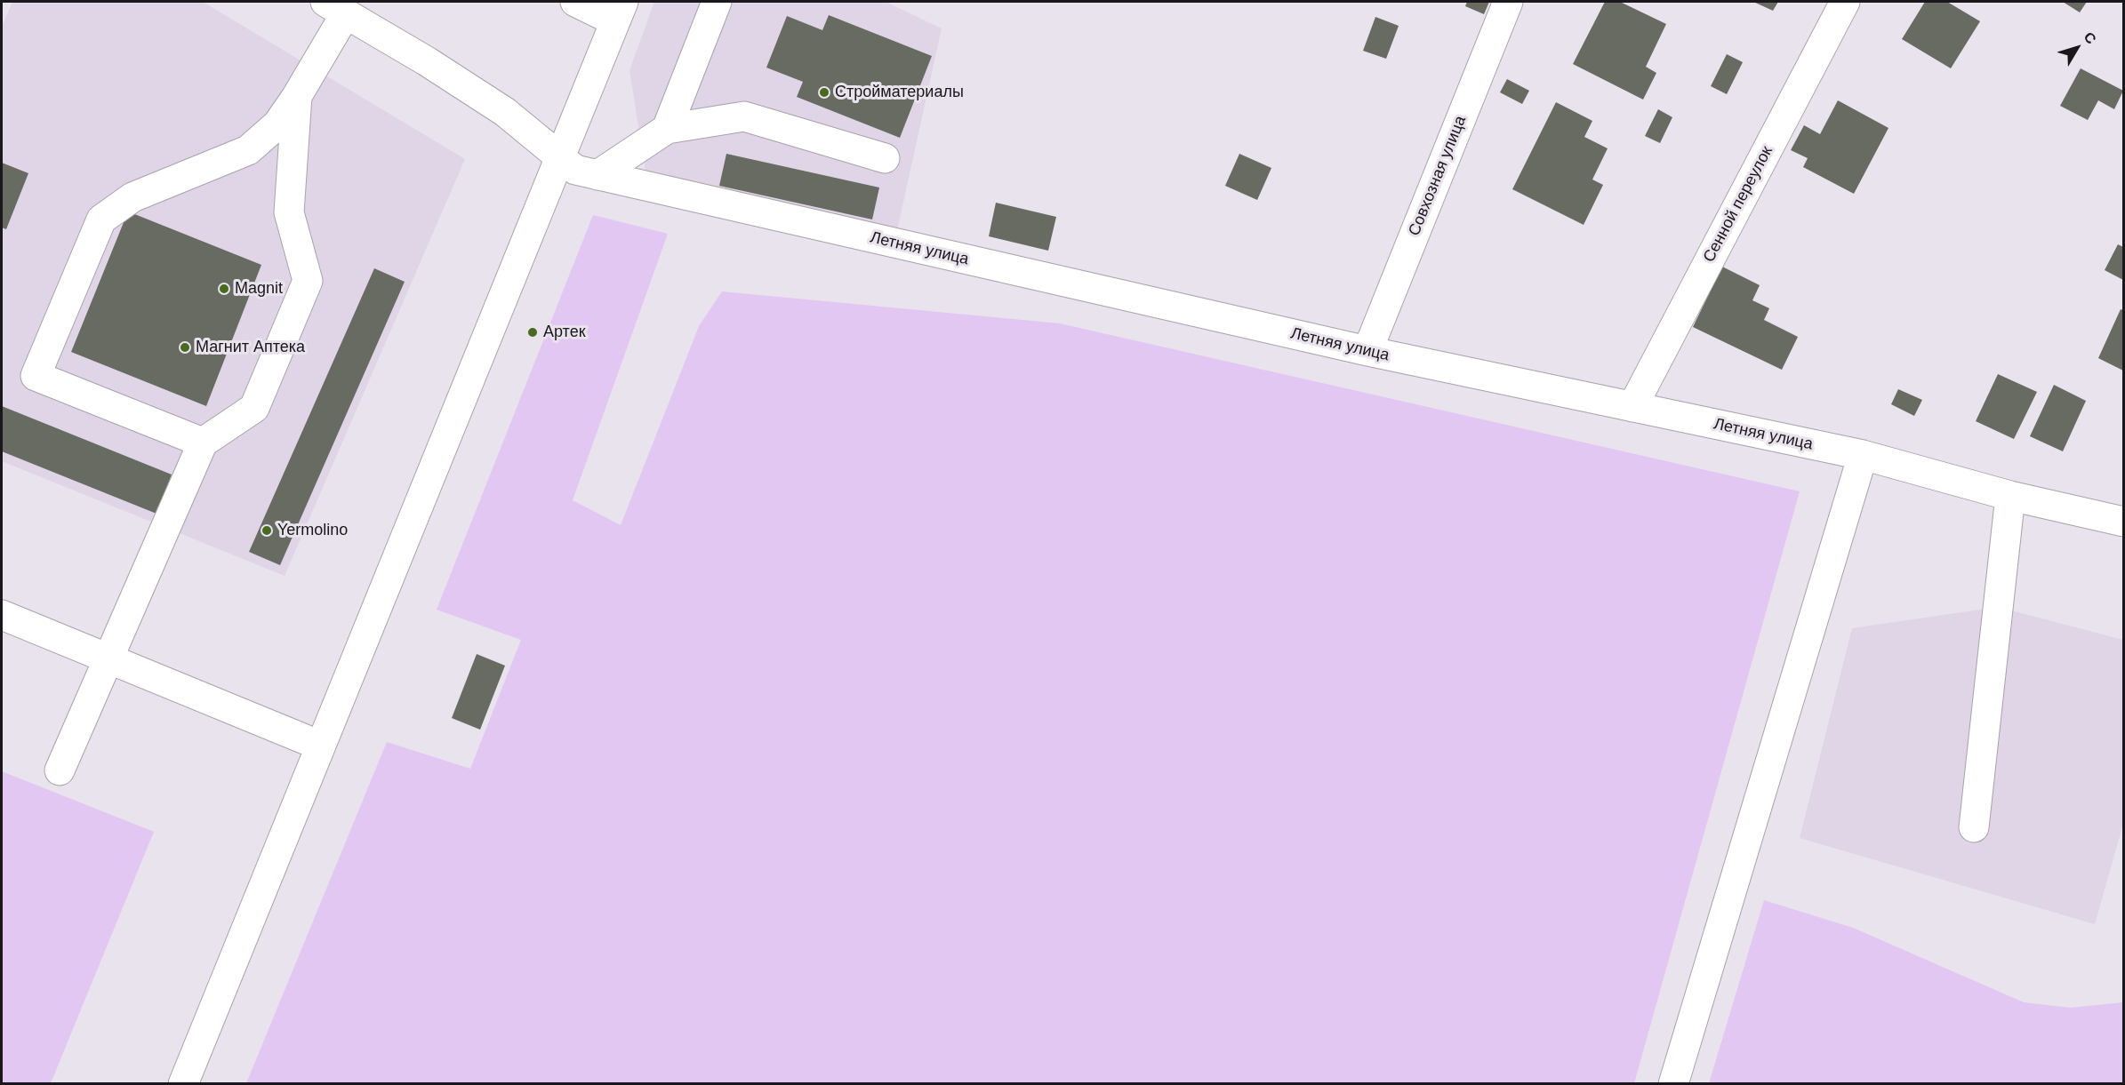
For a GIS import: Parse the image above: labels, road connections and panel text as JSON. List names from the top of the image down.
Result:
{
  "streets": {
    "street": ["Совхозная улица", "Сенной переулок", "Летняя улица"]
  },
  "crossings": [
    ["Совхозная улица", "Летняя улица"],
    ["Сенной переулок", "Летняя улица"]
  ],
  "places": [
    "Стройматериалы",
    "Magnit",
    "Артек",
    "Магнит Аптека",
    "Yermolino"
  ],
  "north": "top right"
}
